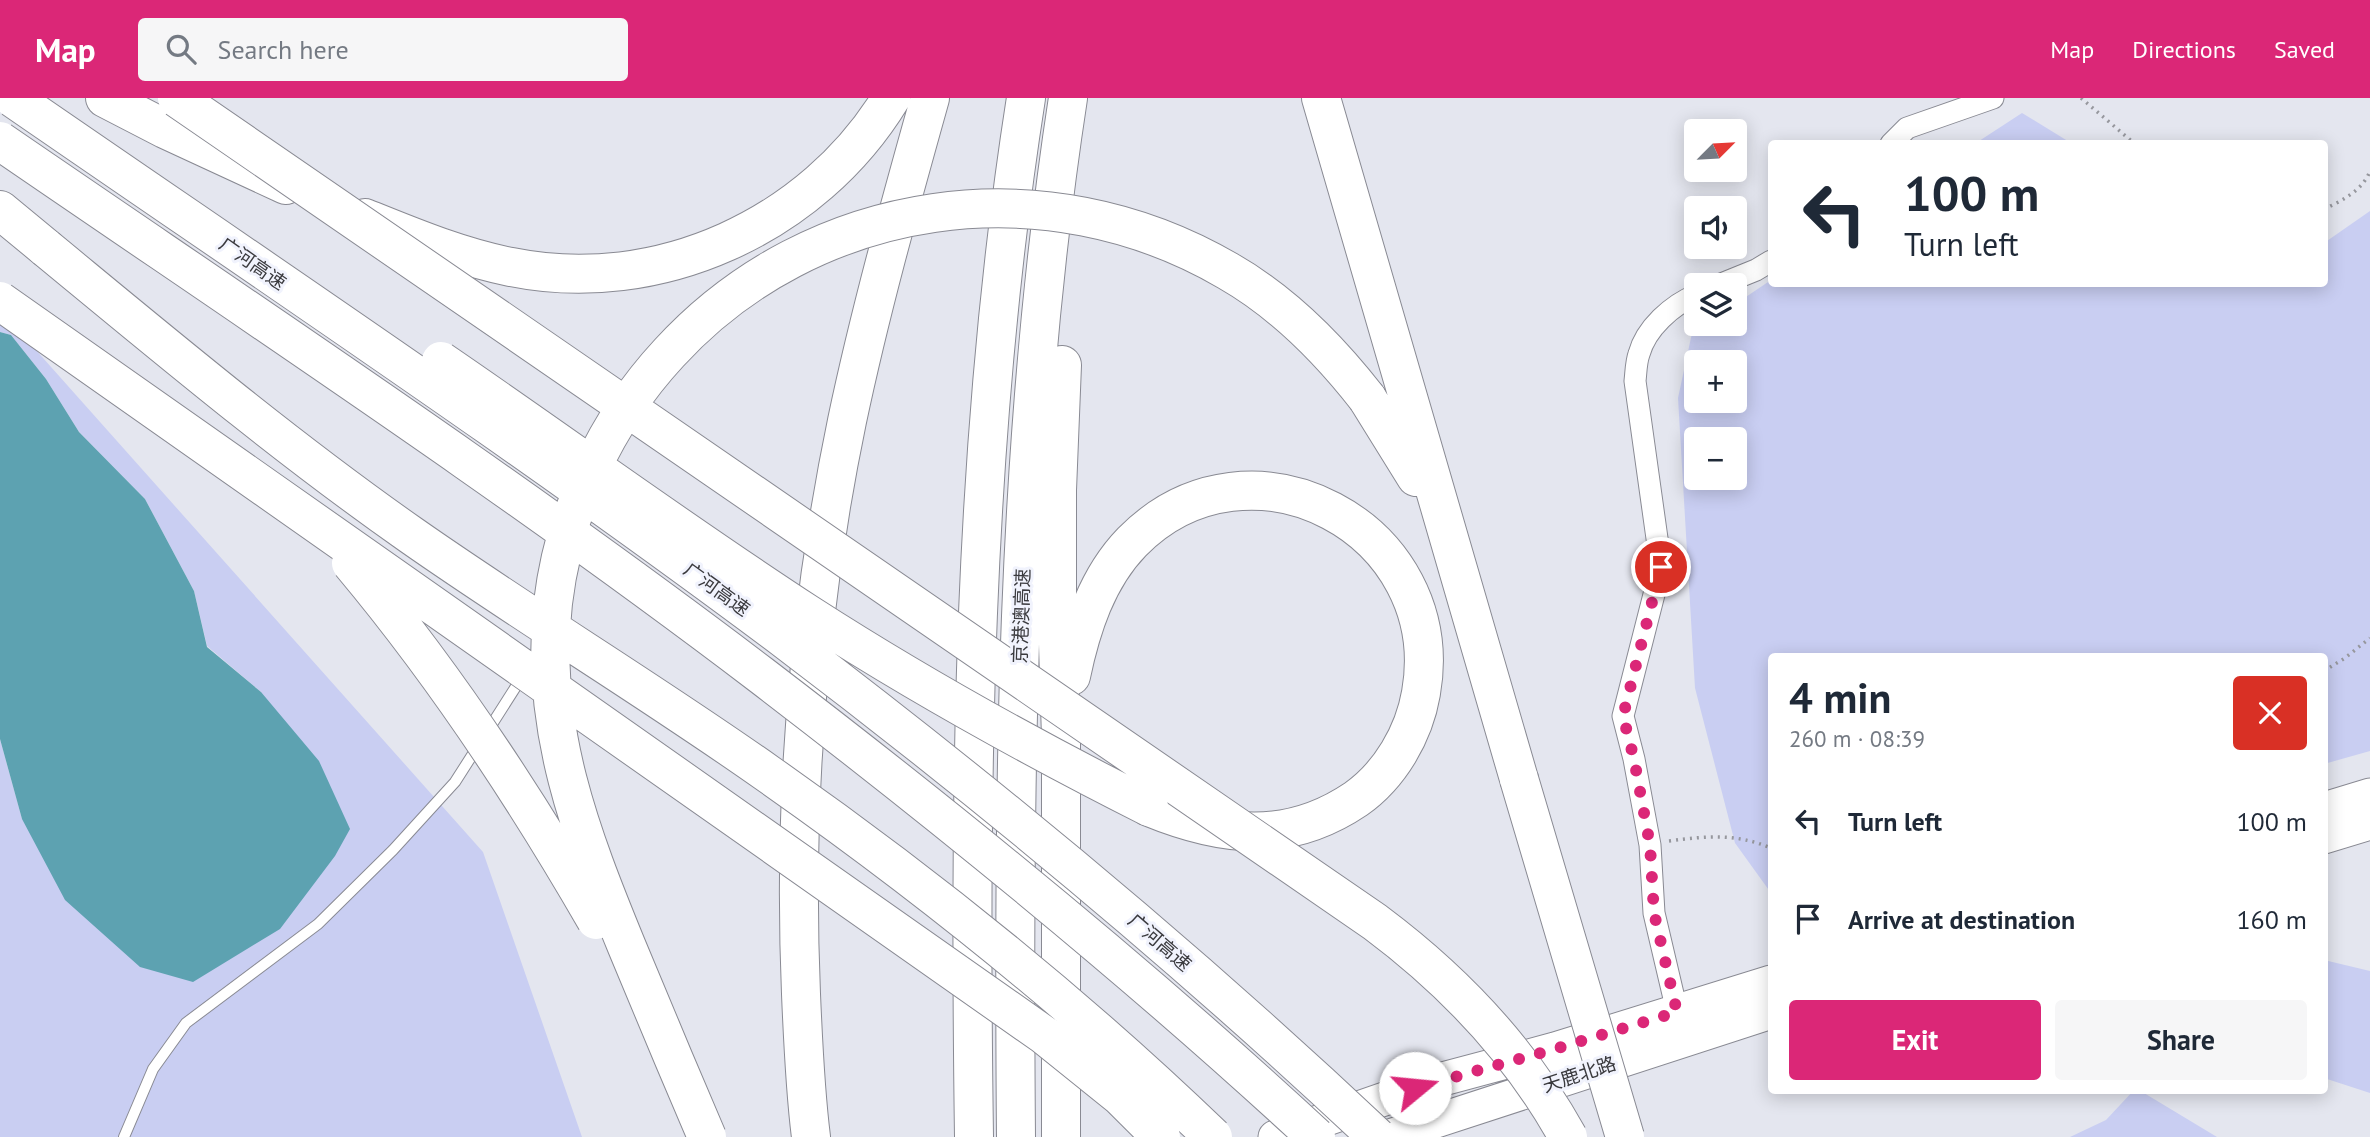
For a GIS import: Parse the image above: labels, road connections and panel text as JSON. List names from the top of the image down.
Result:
{
  "streets": {
    "highway": ["广河高速", "京港澳高速"],
    "main road": ["天鹿北路"]
  },
  "north": "top right",
  "page": {
    "header": "Map",
    "search": "Search here",
    "nav": ["Map", "Directions", "Saved"],
    "map_buttons": ["+", "−"],
    "turn": ["100 m", "Turn left"],
    "heading": ["4 min", "260 m · 08:39"],
    "list": [
      {
        "name": "Turn left",
        "value": "100 m"
      },
      {
        "name": "Arrive at destination",
        "value": "160 m"
      }
    ],
    "buttons": ["Exit", "Share"]
  }
}
